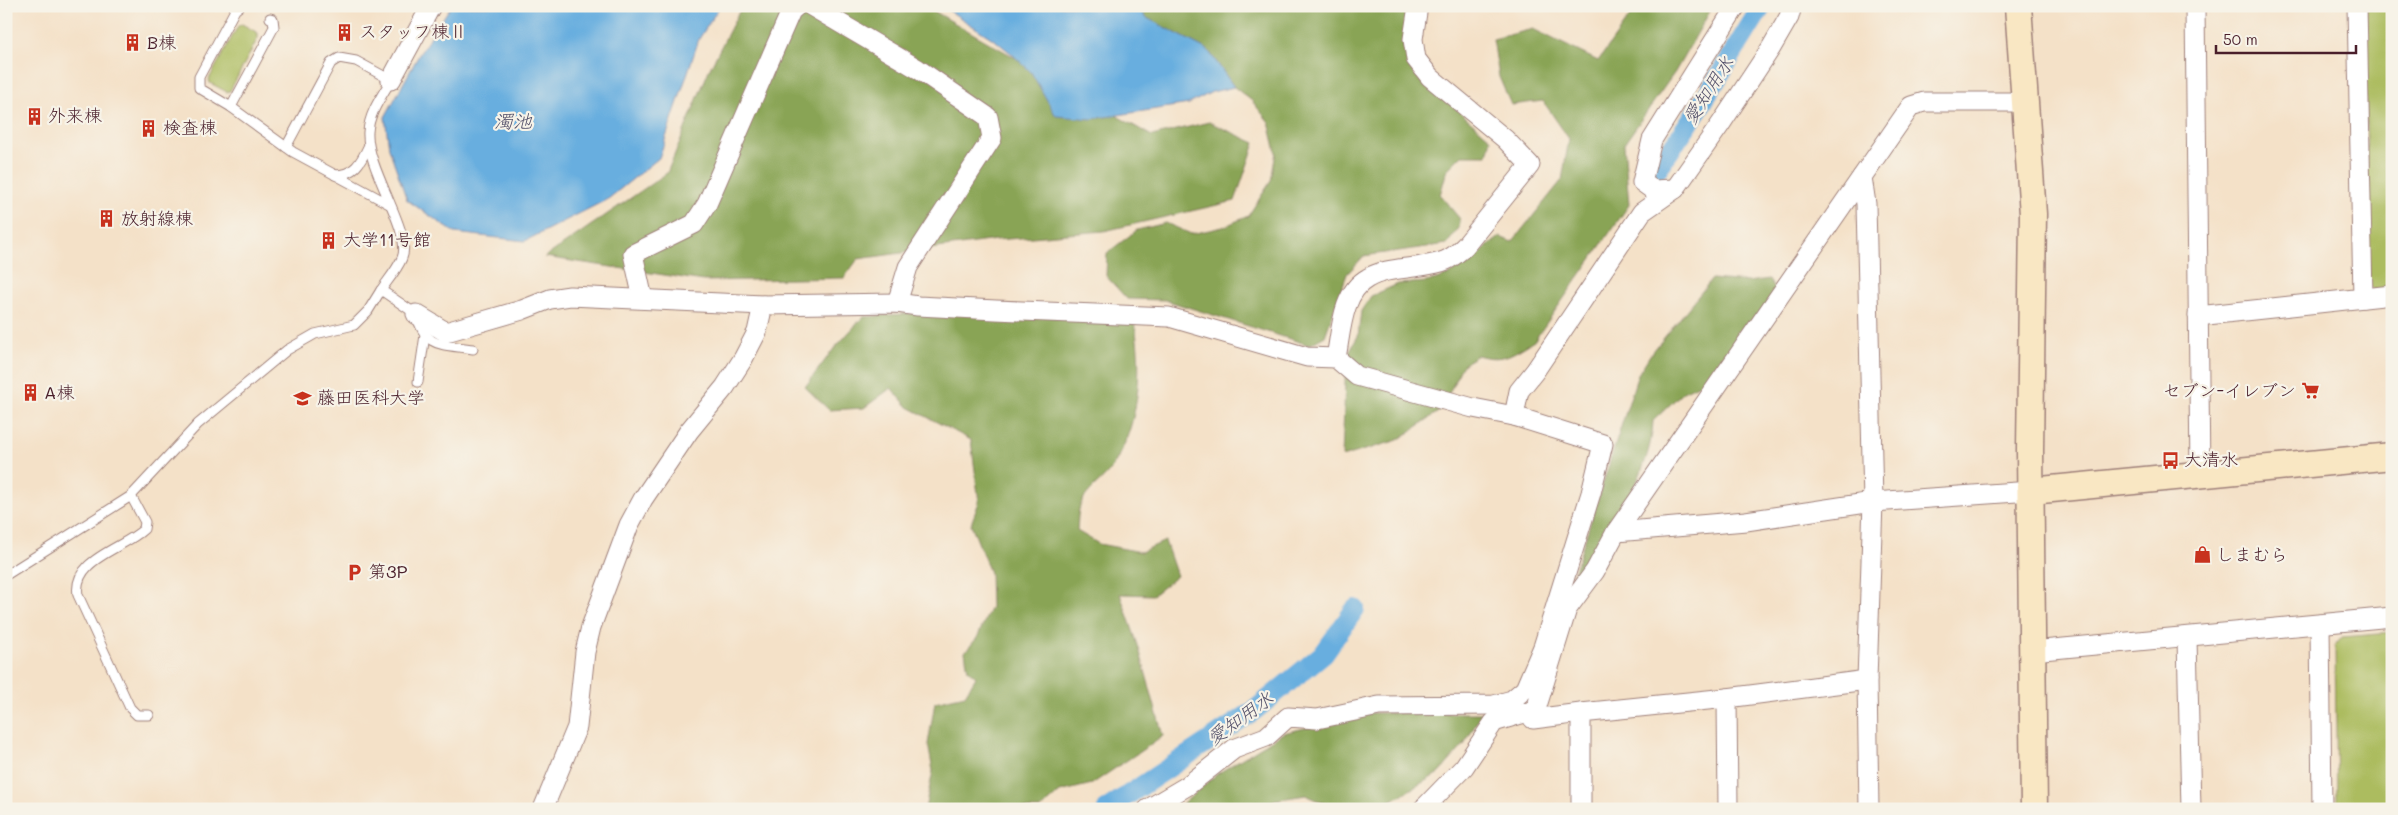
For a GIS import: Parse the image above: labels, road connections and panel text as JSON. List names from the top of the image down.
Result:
{
  "water": ["愛知用水", "濁池"],
  "places": {
    "building": [
      "スタッフ棟Ⅱ",
      "B棟",
      "外来棟",
      "検査棟",
      "放射線棟",
      "大学11号館",
      "A棟"
    ],
    "supermarket": ["セブン-イレブン"],
    "school or university": ["藤田医科大学"],
    "bus stop": ["大清水"],
    "shop": ["しまむら"],
    "parking": ["第3P"]
  },
  "scale_bar": "50 m"
}
